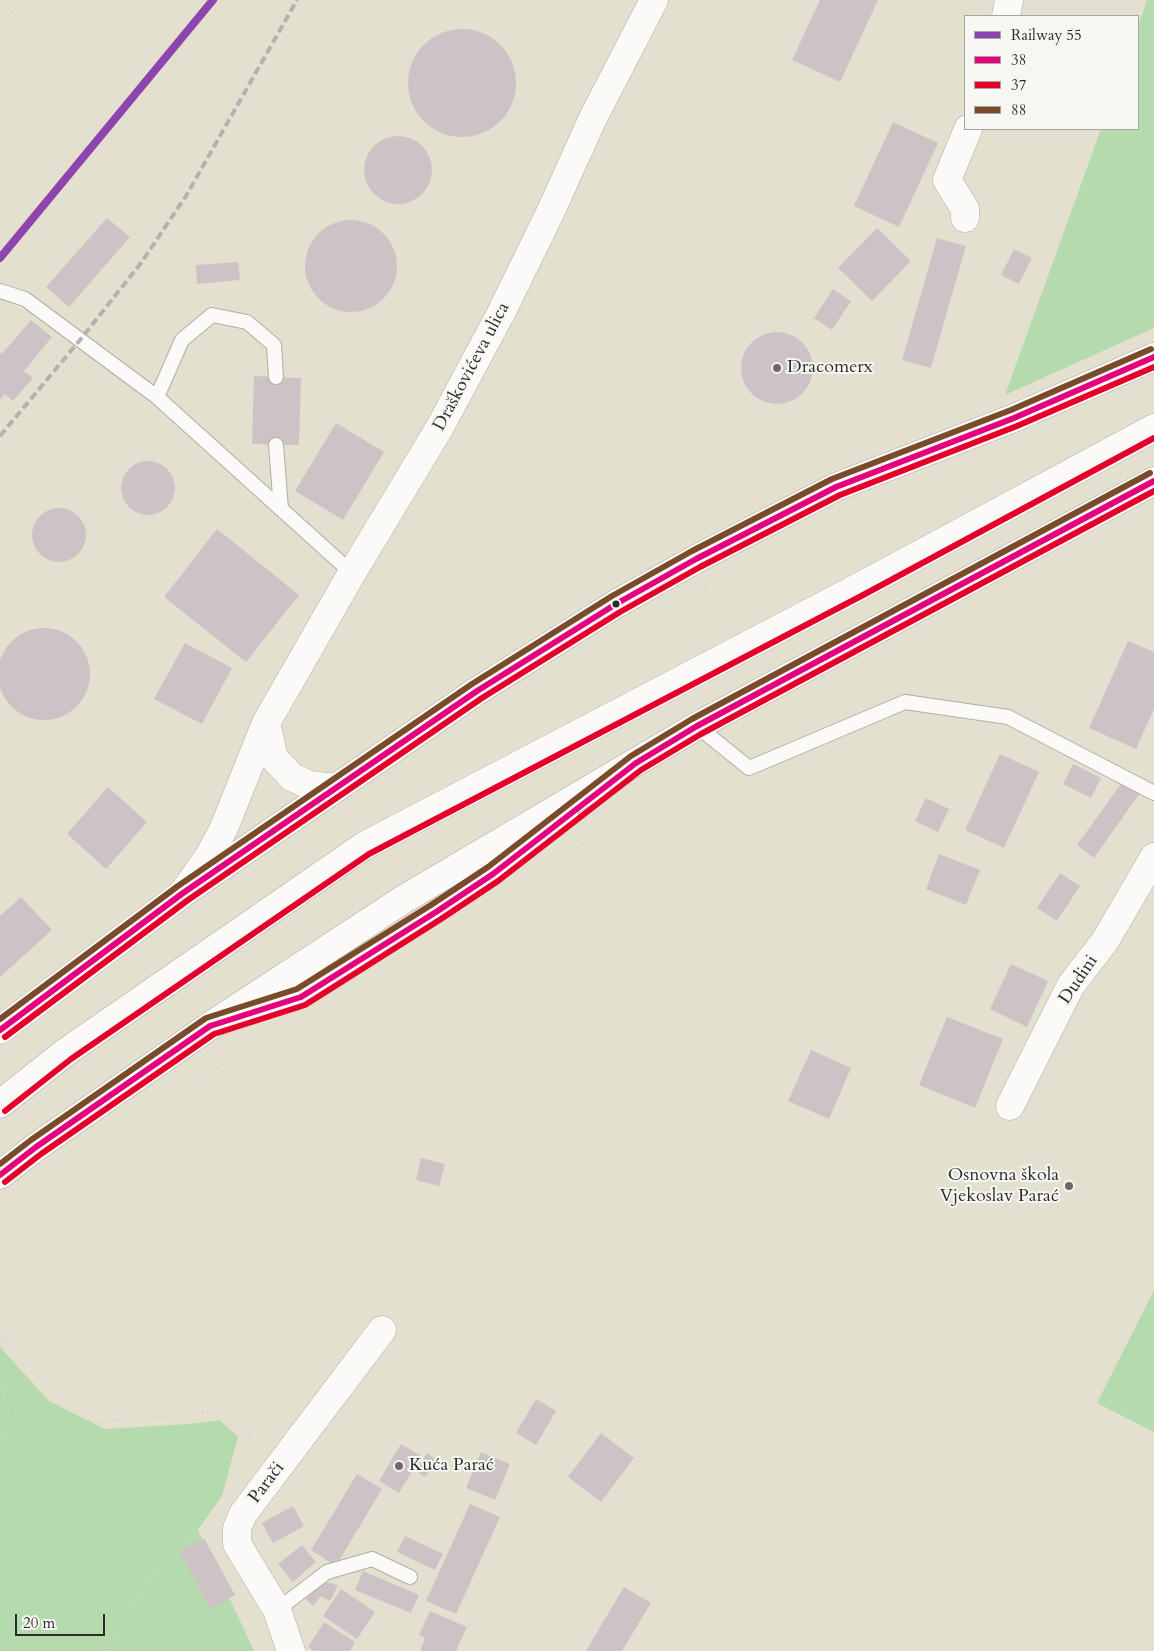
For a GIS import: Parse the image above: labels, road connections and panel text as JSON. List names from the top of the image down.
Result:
{
  "streets": {
    "main road": ["Draškovićeva ulica", "Dudini", "Parači"]
  },
  "places": ["Dracomerx", "Osnovna škola Vjekoslav Parać", "Kuća Parać"],
  "lines": [
    "rail line 55",
    "transit line 88",
    "transit line 38",
    "transit line 37"
  ],
  "legend": [
    "Railway 55",
    "38",
    "37",
    "88"
  ],
  "scale_bar": "20 m"
}
